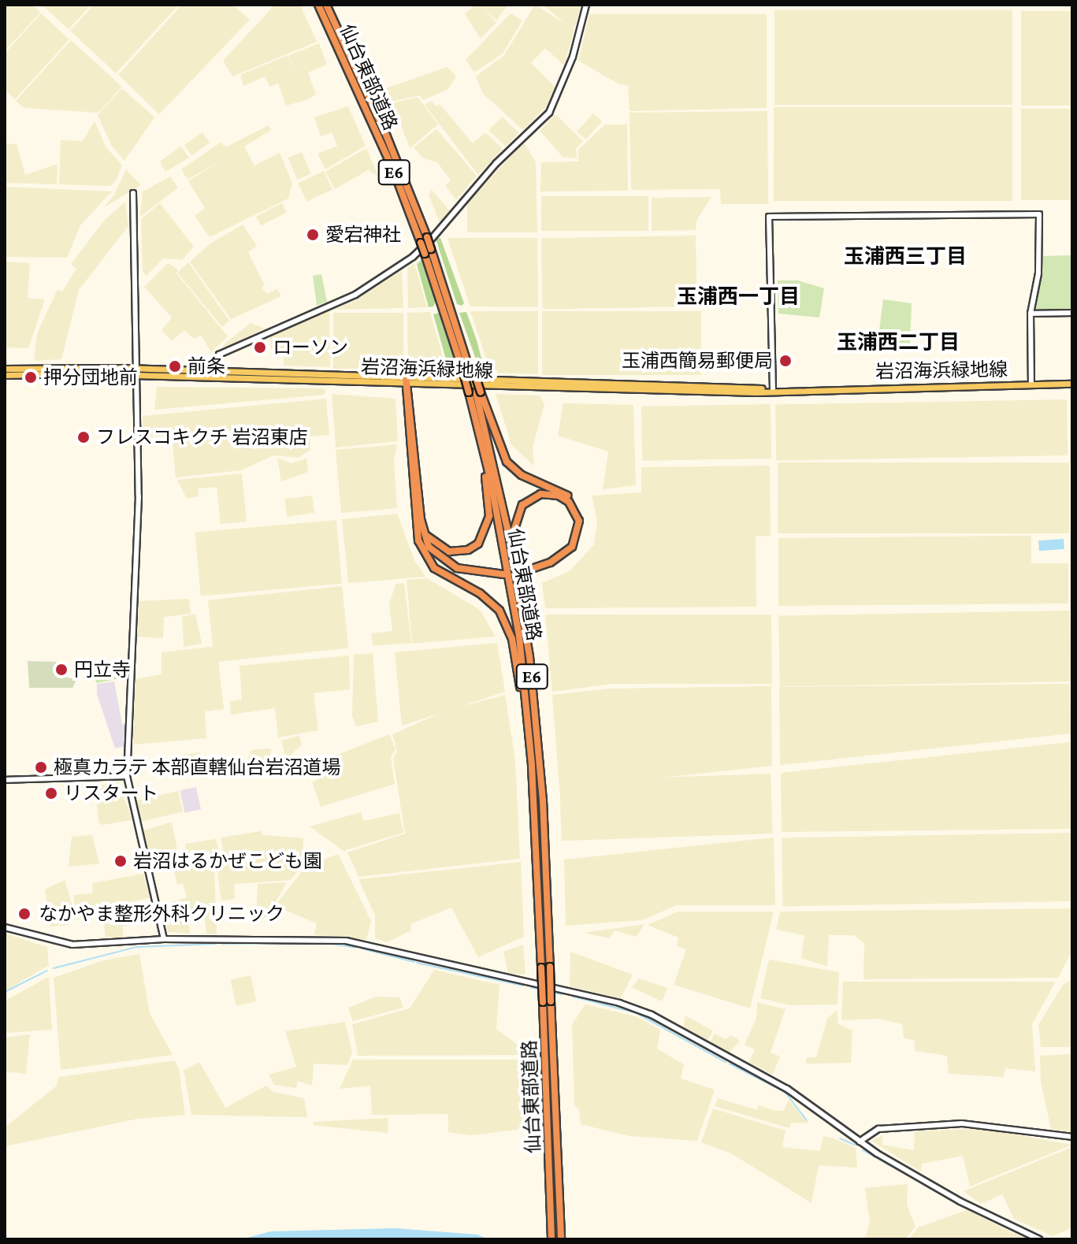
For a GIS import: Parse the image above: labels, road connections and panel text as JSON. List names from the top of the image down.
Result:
{
  "streets": {
    "highway": ["仙台東部道路", "E6"],
    "main road": ["岩沼海浜緑地線"]
  },
  "districts": ["玉浦西三丁目", "玉浦西一丁目", "玉浦西二丁目"],
  "places": [
    "愛宕神社",
    "ローソン",
    "玉浦西簡易郵便局",
    "前条",
    "押分団地前",
    "フレスコキクチ 岩沼東店",
    "円立寺",
    "極真カラテ 本部直轄仙台岩沼道場",
    "リスタート",
    "岩沼はるかぜこども園",
    "なかやま整形外科クリニック"
  ]
}
